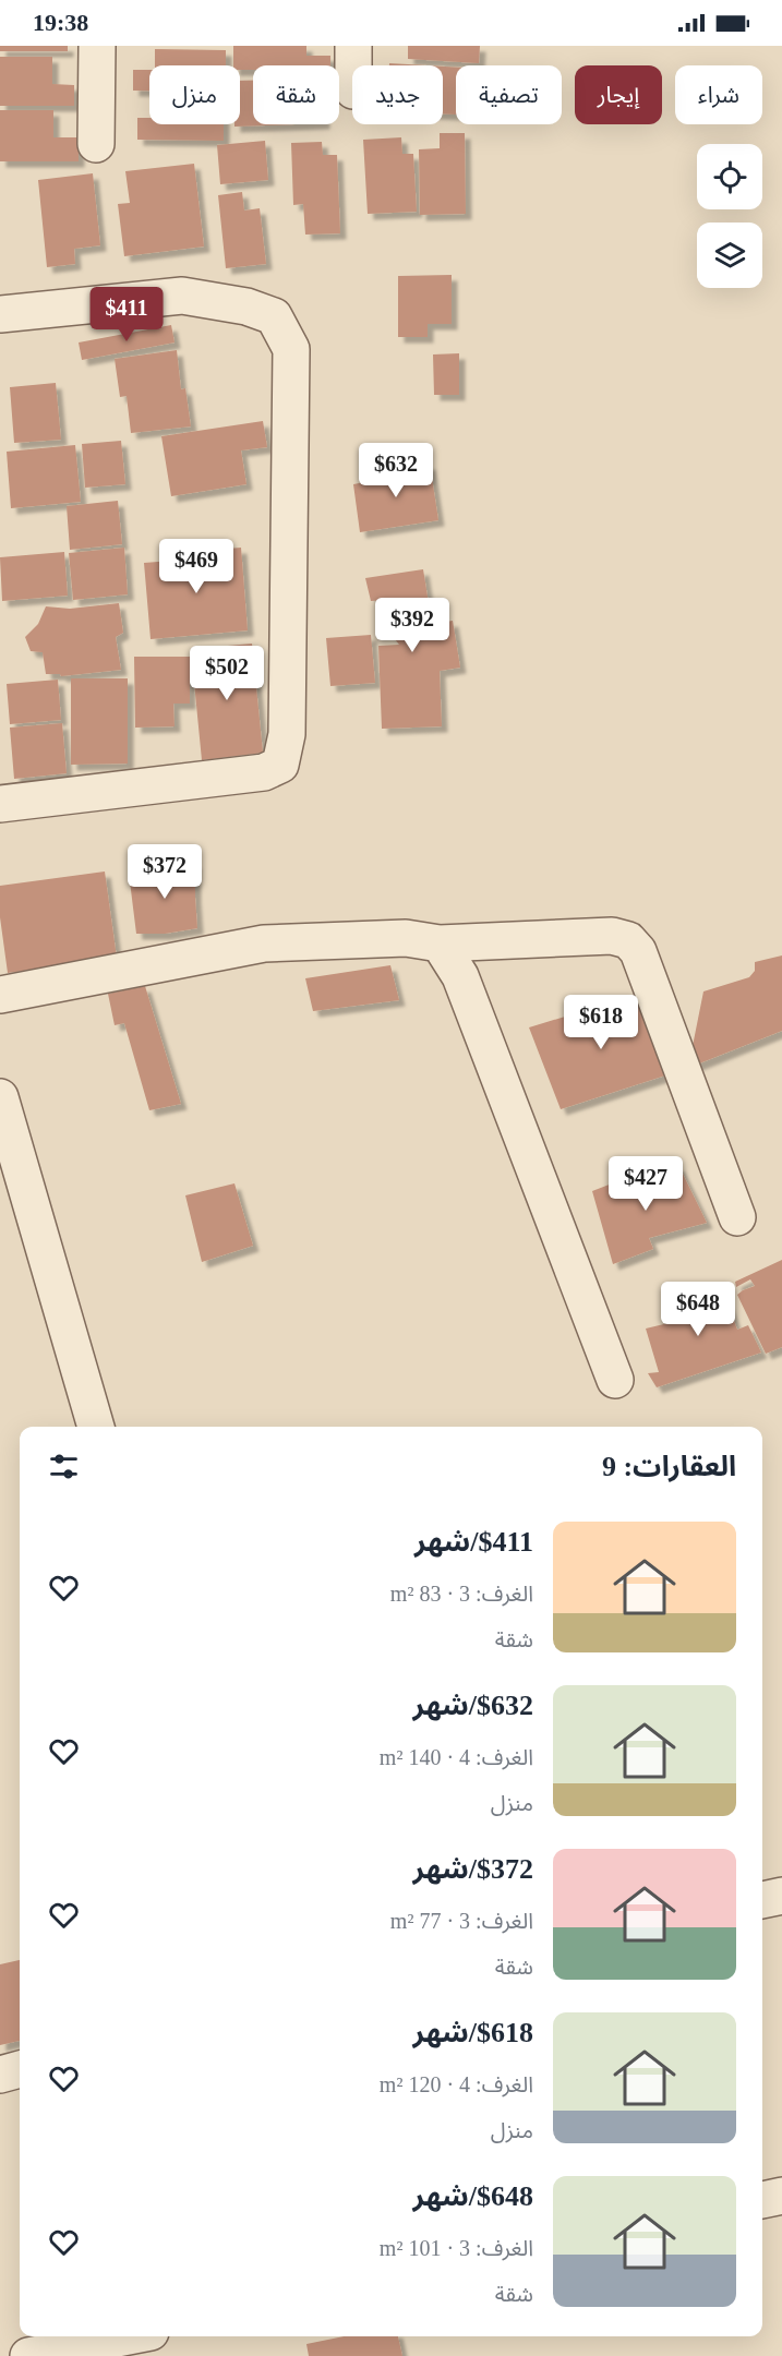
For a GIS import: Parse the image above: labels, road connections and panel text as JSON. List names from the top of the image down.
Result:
{
  "page": {
    "status": "19:38",
    "chip": [
      "شراء",
      "إيجار",
      "تصفية",
      "جديد",
      "شقة",
      "منزل"
    ],
    "price": [
      "$411",
      "$632",
      "$469",
      "$392",
      "$502",
      "$372",
      "$618",
      "$427",
      "$648"
    ],
    "heading": "العقارات: 9",
    "list": [
      {
        "name": "$411/شهر",
        "note": "الغرف: 3 · 83 m² · شقة"
      },
      {
        "name": "$632/شهر",
        "note": "الغرف: 4 · 140 m² · منزل"
      },
      {
        "name": "$372/شهر",
        "note": "الغرف: 3 · 77 m² · شقة"
      },
      {
        "name": "$618/شهر",
        "note": "الغرف: 4 · 120 m² · منزل"
      },
      {
        "name": "$648/شهر",
        "note": "الغرف: 3 · 101 m² · شقة"
      }
    ]
  }
}
